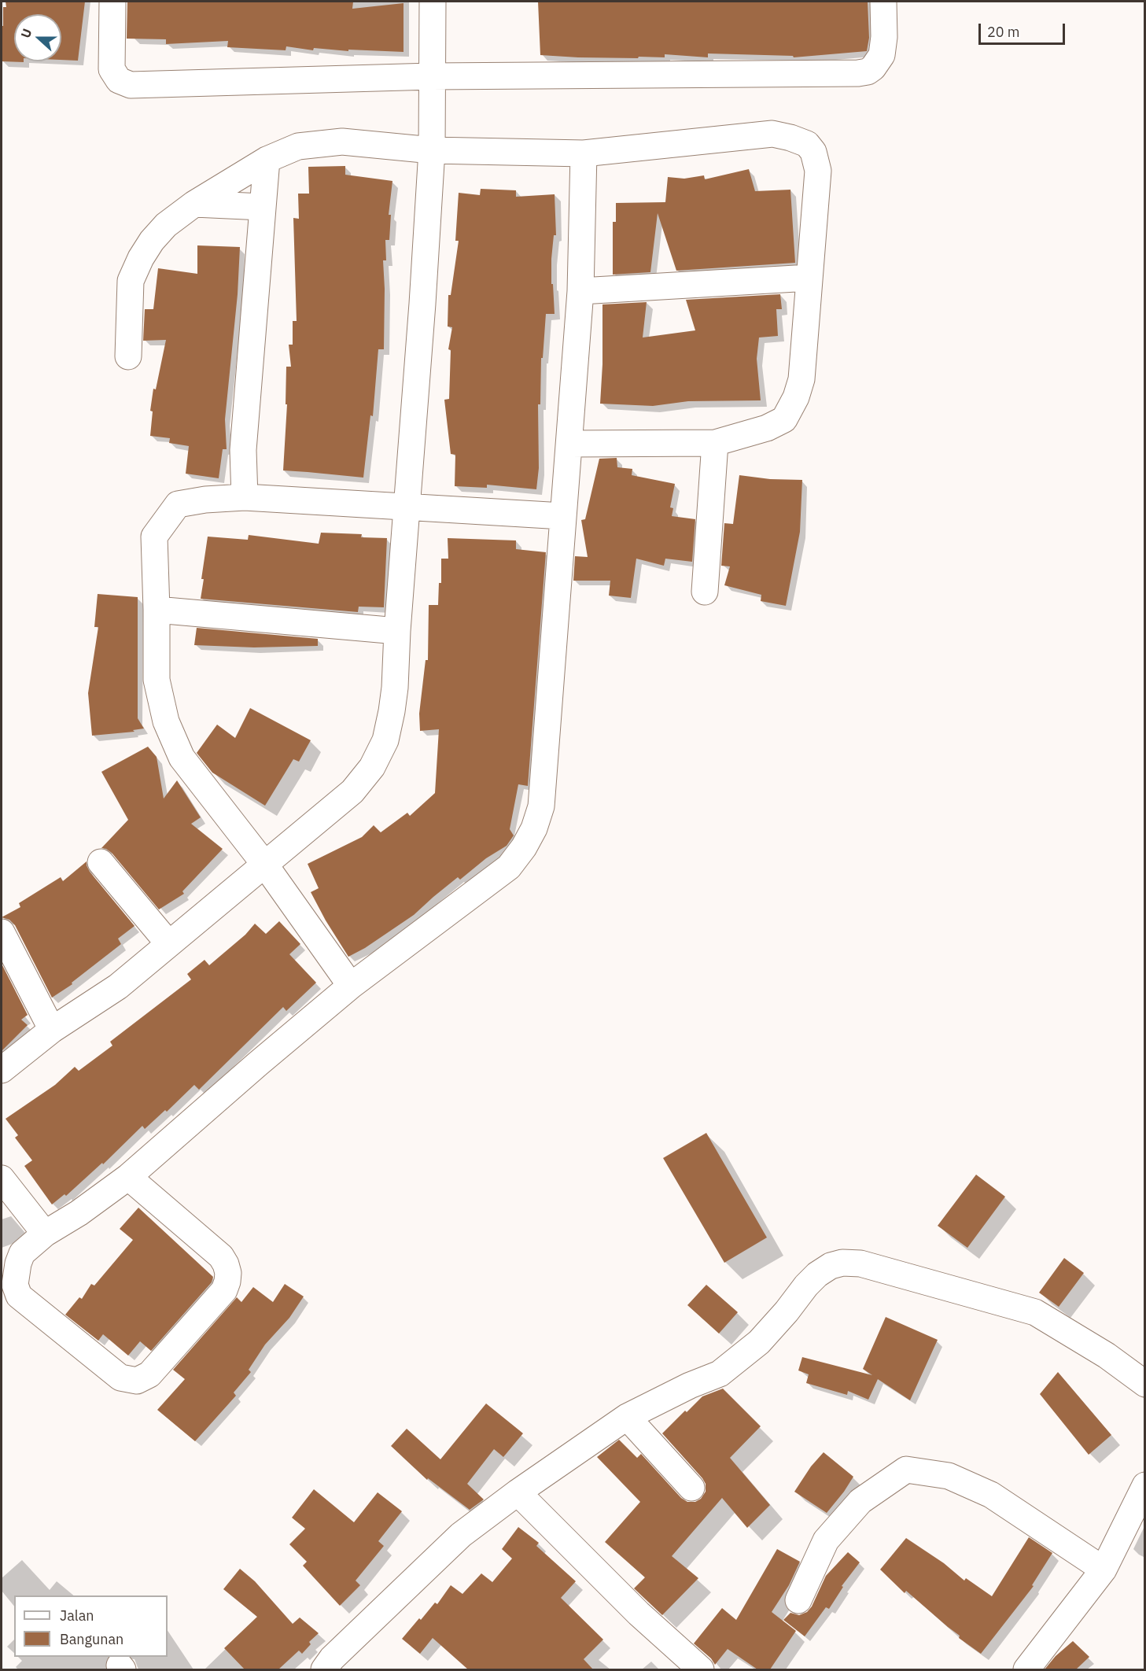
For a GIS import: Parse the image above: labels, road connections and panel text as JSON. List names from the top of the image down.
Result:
{
  "legend": ["Jalan", "Bangunan"],
  "scale_bar": "20 m",
  "north": "left"
}
